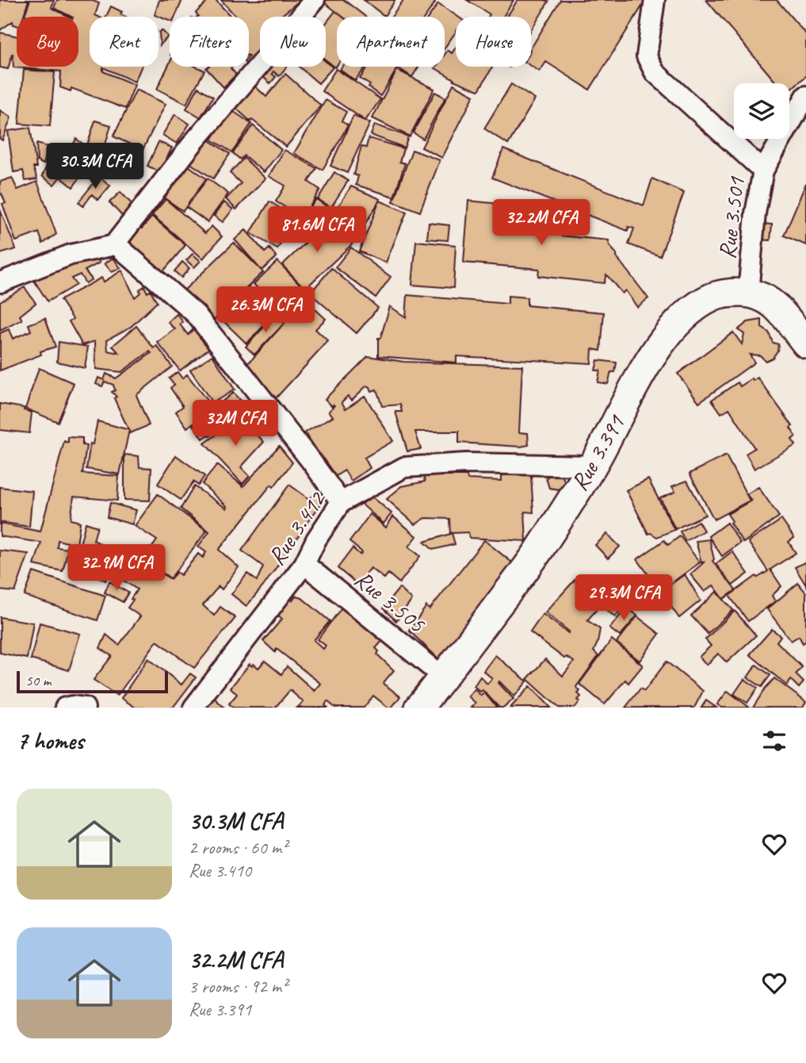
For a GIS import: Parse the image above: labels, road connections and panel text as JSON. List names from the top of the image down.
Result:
{
  "streets": {
    "main road": ["Rue 3.391"],
    "street": ["Rue 3.501", "Rue 3.412", "Rue 3.505"]
  },
  "crossings": [
    ["Rue 3.501", "Rue 3.391"],
    ["Rue 3.391", "Rue 3.412"],
    ["Rue 3.391", "Rue 3.505"],
    ["Rue 3.412", "Rue 3.505"]
  ],
  "scale_bar": "50 m",
  "page": {
    "chip": [
      "Buy",
      "Rent",
      "Filters",
      "New",
      "Apartment",
      "House"
    ],
    "price": [
      "30.3M CFA",
      "32.2M CFA",
      "81.6M CFA",
      "26.3M CFA",
      "32M CFA",
      "32.9M CFA",
      "29.3M CFA"
    ],
    "scale": "50 m",
    "heading": "7 homes",
    "list": [
      {
        "name": "30.3M CFA",
        "note": "2 rooms · 60 m² · Rue 3.410"
      },
      {
        "name": "32.2M CFA",
        "note": "3 rooms · 92 m² · Rue 3.391"
      }
    ]
  }
}
